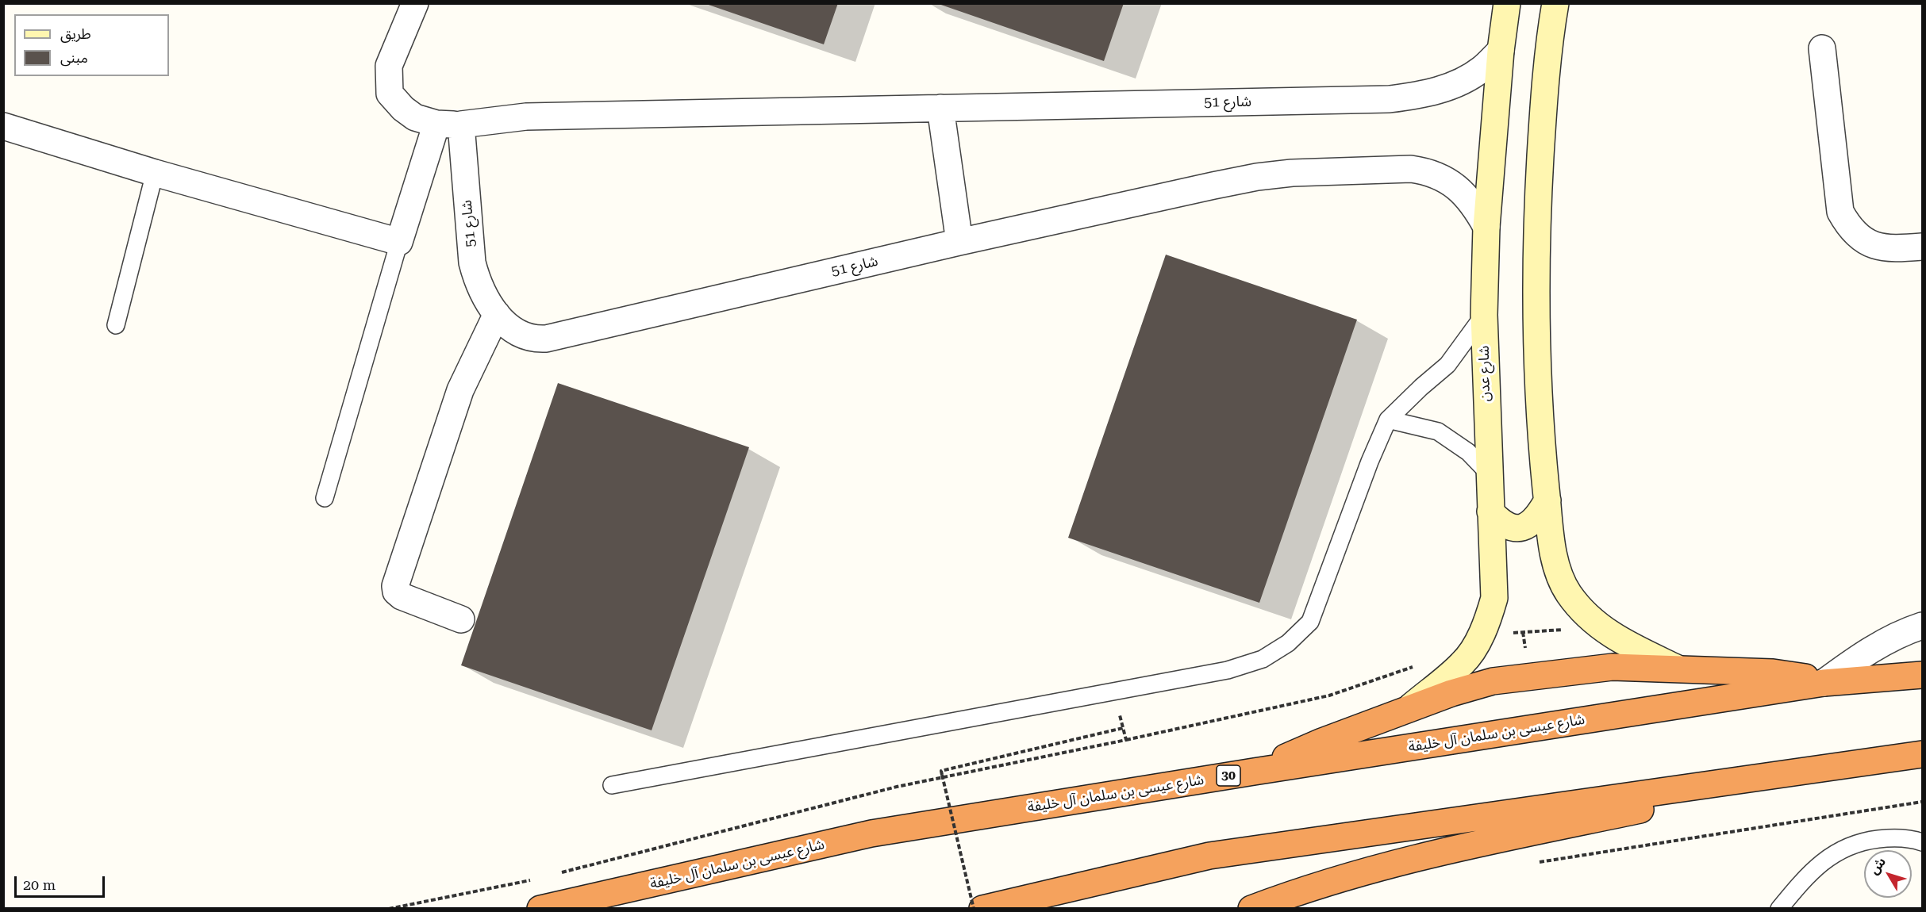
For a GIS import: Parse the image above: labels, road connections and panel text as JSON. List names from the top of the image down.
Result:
{
  "streets": {
    "highway": ["شارع عيسى بن سلمان آل خليفة", "30"],
    "main road": ["شارع عدن"],
    "street": ["شارع 51"]
  },
  "crossings": [
    ["شارع 51", "شارع عدن"]
  ],
  "legend": ["طريق", "مبنى"],
  "scale_bar": "20 m",
  "north": "top left"
}
